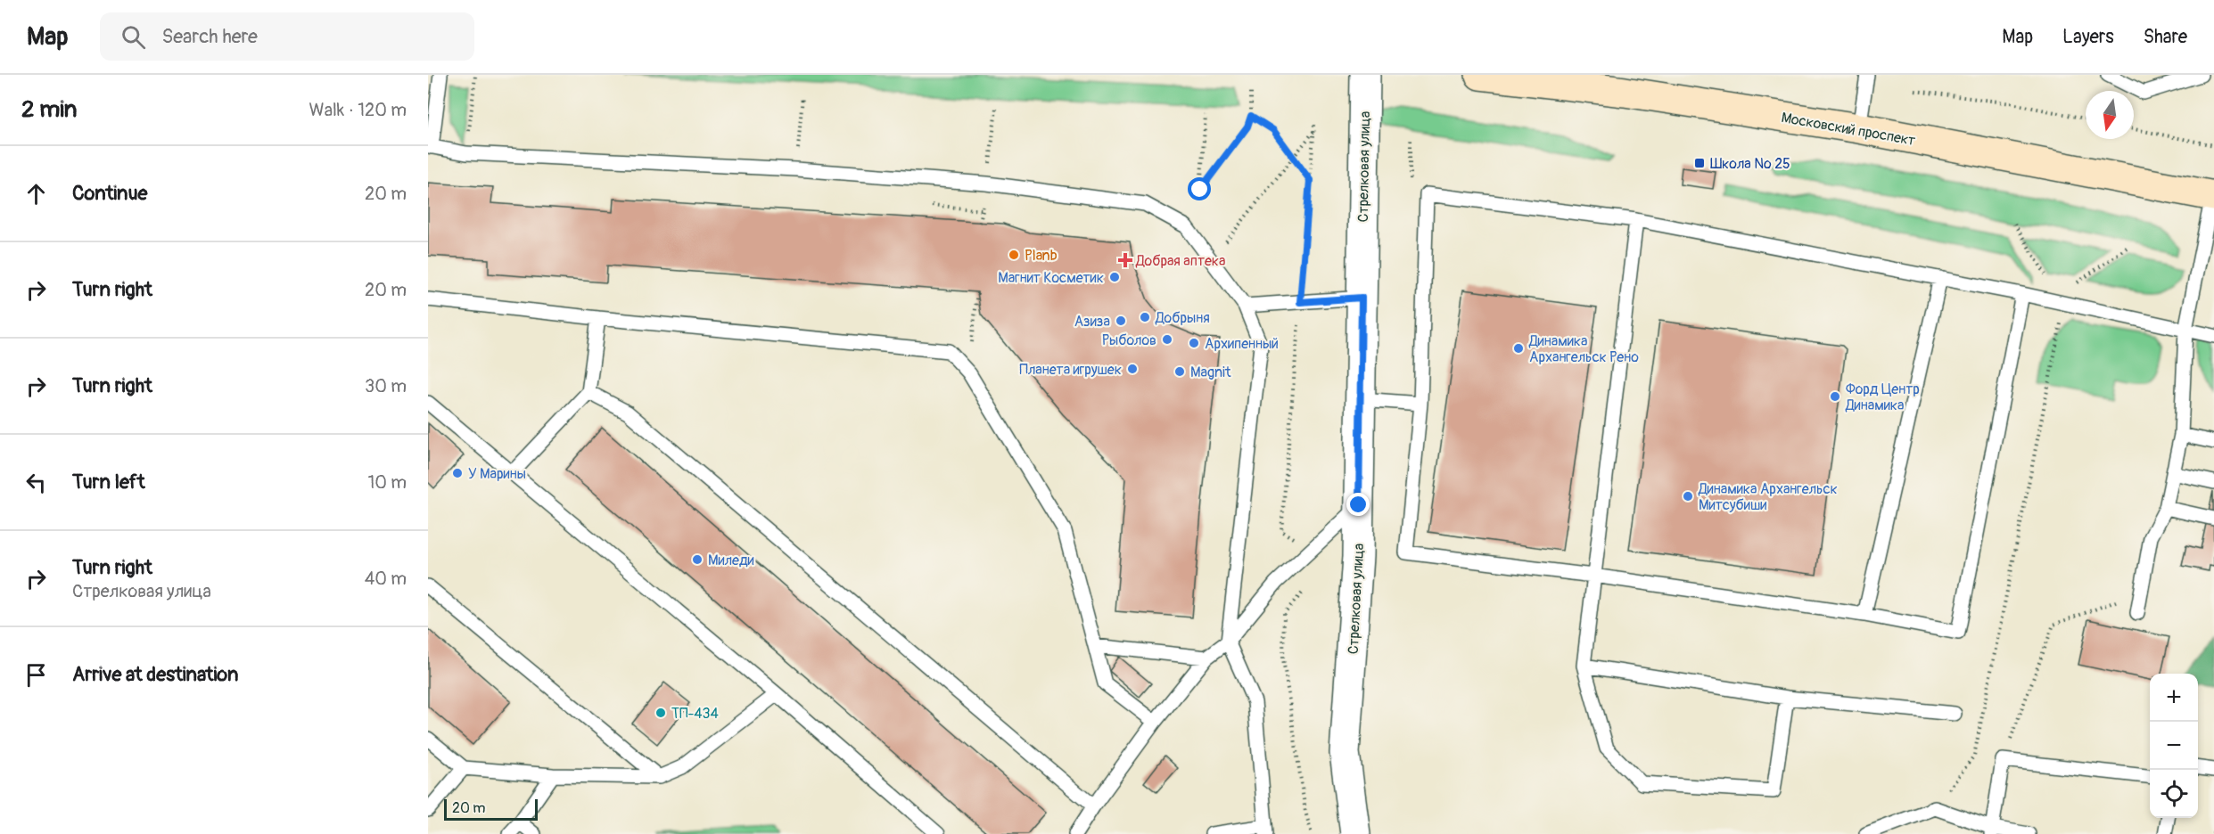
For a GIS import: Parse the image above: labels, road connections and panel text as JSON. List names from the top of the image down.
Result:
{
  "streets": {
    "main road": ["Московский проспект"],
    "street": ["Стрелковая улица"]
  },
  "places": {
    "transit": ["Школа № 25"],
    "other": [
      "Planb",
      "Магнит Косметик",
      "Добрыня",
      "Азиза",
      "Рыболов",
      "Архипенный",
      "Динамика Архангельск Рено",
      "Планета игрушек",
      "Magnit",
      "Форд Центр Динамика",
      "У Марины",
      "Динамика Архангельск Митсубиши",
      "Миледи",
      "ТП-434"
    ],
    "health": ["Добрая аптека"]
  },
  "scale_bar": "20 m",
  "north": "bottom",
  "page": {
    "header": "Map",
    "search": "Search here",
    "nav": ["Map", "Layers", "Share"],
    "heading": ["2 min", "Walk · 120 m"],
    "list": [
      ["Continue", "20 m"],
      ["Turn right", "20 m"],
      ["Turn right", "30 m"],
      ["Turn left", "10 m"],
      ["Turn right", "Стрелковая улица", "40 m"],
      "Arrive at destination"
    ],
    "map_buttons": ["+", "−"],
    "scale": "20 m"
  }
}
